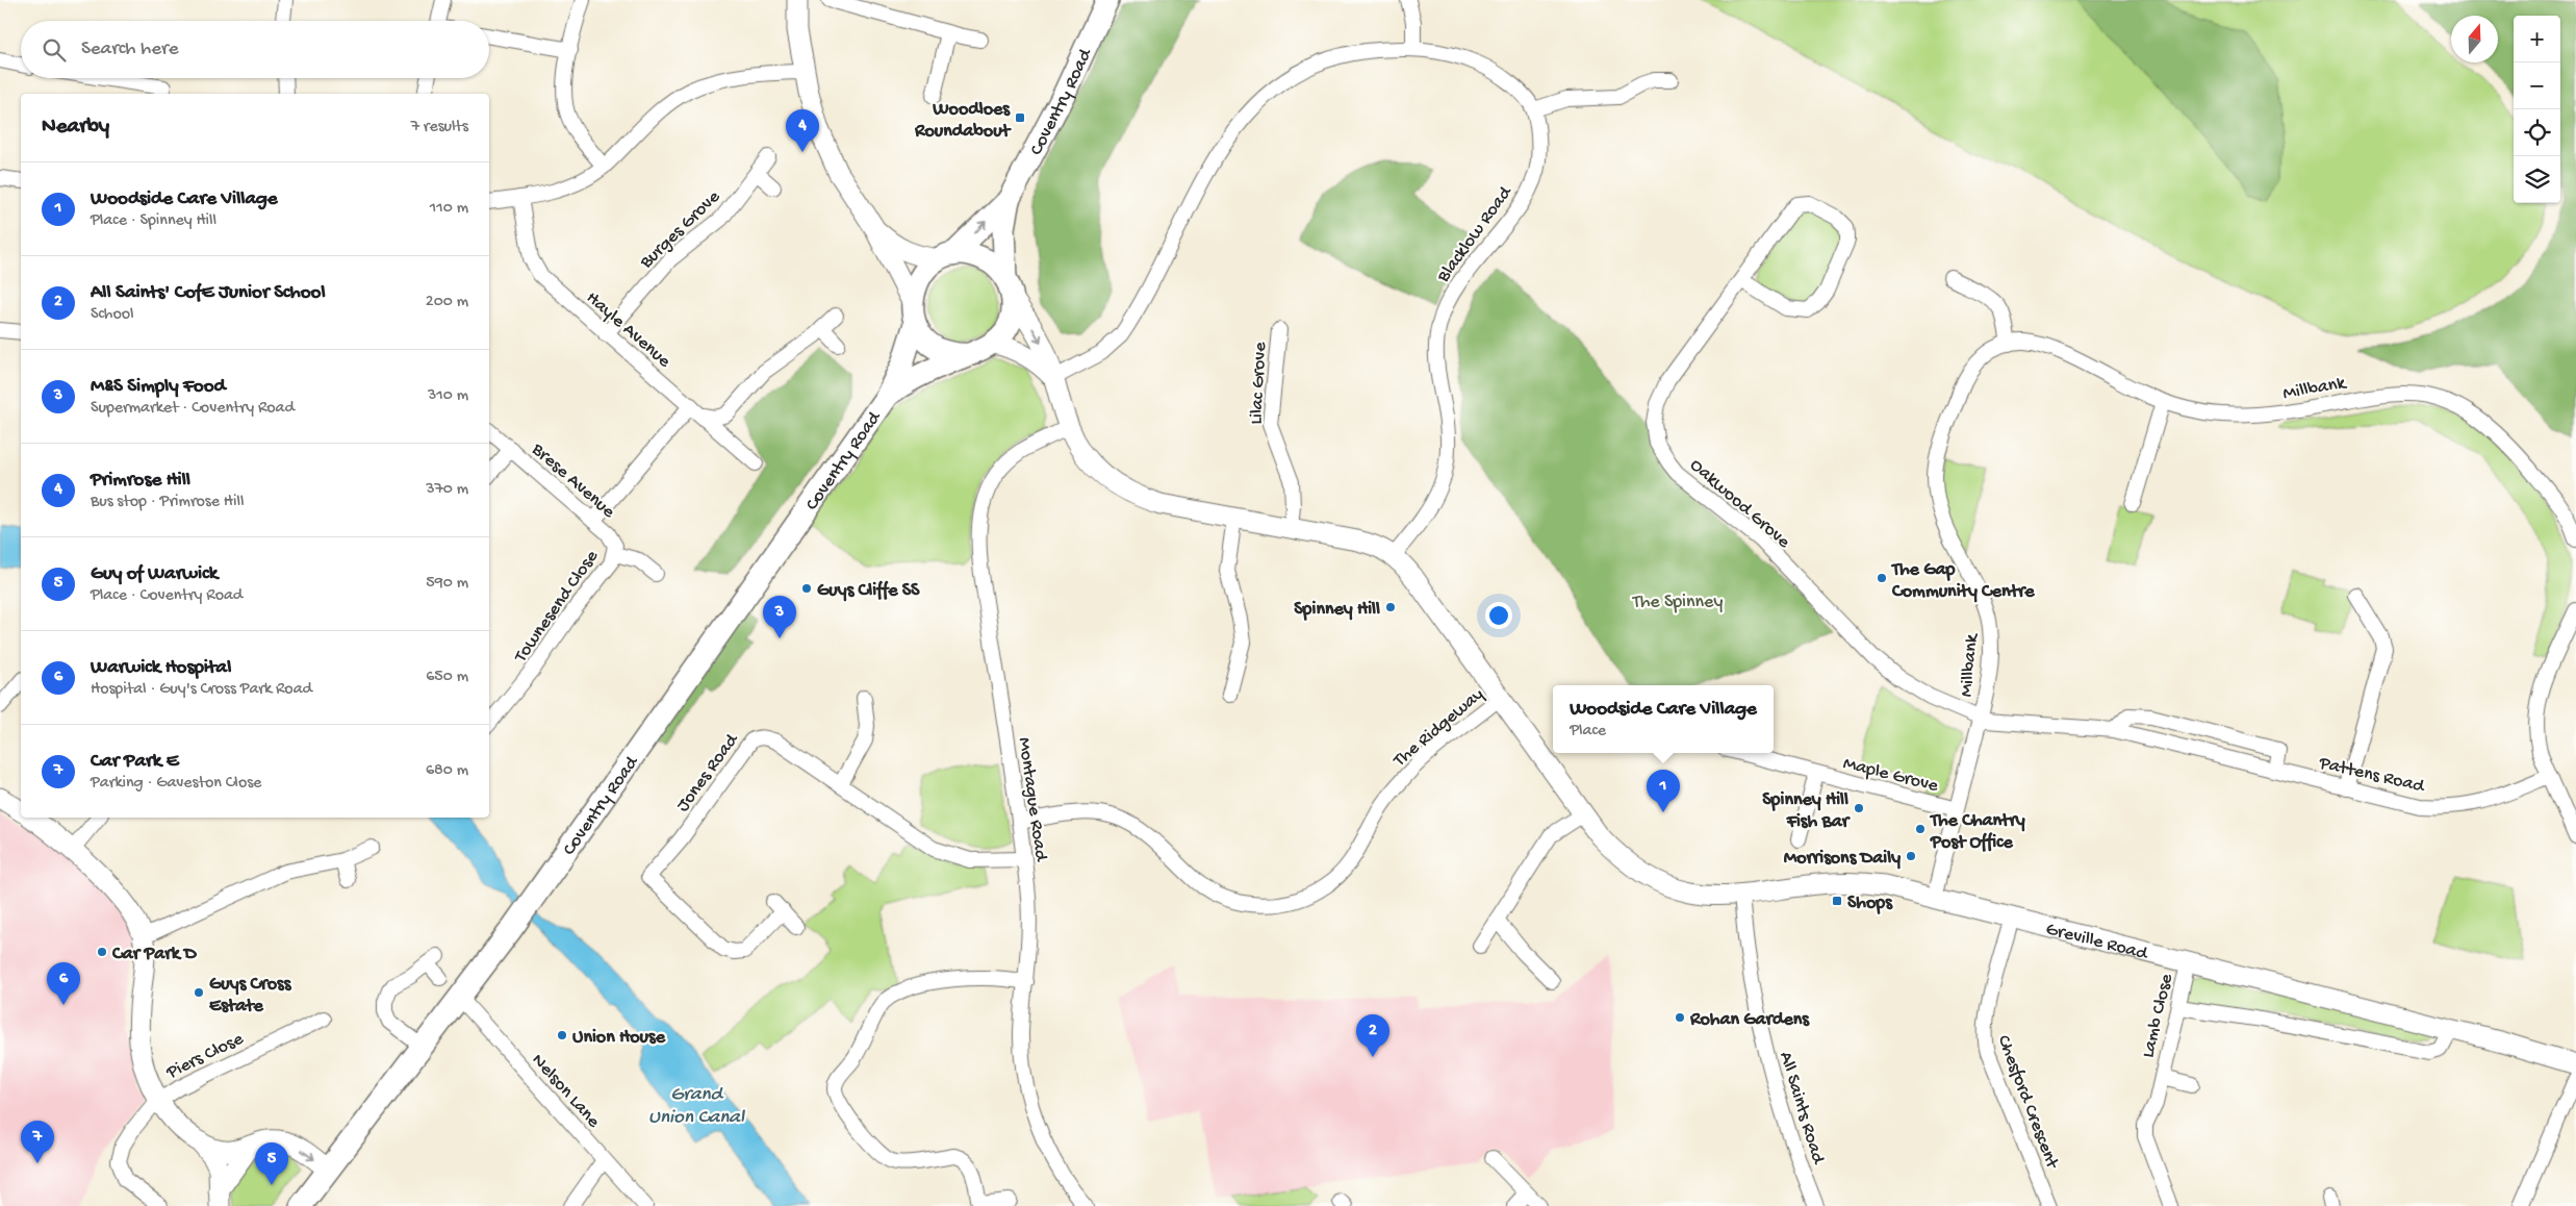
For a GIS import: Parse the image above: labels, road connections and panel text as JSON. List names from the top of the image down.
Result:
{
  "streets": {
    "main road": ["Coventry Road"],
    "street": [
      "Burges Grove",
      "Blacklow Road",
      "Hayle Avenue",
      "Lilac Grove",
      "Millbank",
      "Brese Avenue",
      "Oakwood Grove",
      "Townesend Close",
      "The Ridgeway",
      "Jones Road",
      "Maple Grove",
      "Pattens Road",
      "Montague Road",
      "Greville Road",
      "Lamb Close",
      "Piers Close",
      "Nelson Lane",
      "Chesford Crescent",
      "All Saints Road"
    ]
  },
  "crossings": [
    ["Coventry Road", "Nelson Lane"],
    ["Burges Grove", "Hayle Avenue"],
    ["Millbank", "Oakwood Grove"],
    ["Millbank", "Maple Grove"],
    ["Millbank", "Pattens Road"],
    ["Millbank", "Greville Road"],
    ["Brese Avenue", "Townesend Close"],
    ["Oakwood Grove", "Pattens Road"],
    ["The Ridgeway", "Montague Road"],
    ["Jones Road", "Montague Road"],
    ["Greville Road", "Lamb Close"],
    ["Greville Road", "Chesford Crescent"],
    ["Greville Road", "All Saints Road"]
  ],
  "water": ["Grand Union Canal"],
  "parks": ["The Spinney"],
  "places": {
    "transit": ["Woodloes Roundabout", "Shops"],
    "other": [
      "The Gap Community Centre",
      "Guys Cliffe SS",
      "Spinney Hill",
      "Spinney Hill Fish Bar",
      "The Chantry Post Office",
      "Morrisons Daily",
      "Car Park D",
      "Guys Cross Estate",
      "Rohan Gardens",
      "Union House"
    ]
  },
  "north": "top",
  "page": {
    "map_buttons": ["+", "−"],
    "search": "Search here",
    "heading": ["Nearby", "7 results"],
    "pins": [
      "4",
      "3",
      "1",
      "6",
      "2",
      "7",
      "5"
    ],
    "list": [
      {
        "mark": "1",
        "name": "Woodside Care Village",
        "note": "Place · Spinney Hill",
        "value": "110 m"
      },
      {
        "mark": "2",
        "name": "All Saints' CofE Junior School",
        "note": "School",
        "value": "200 m"
      },
      {
        "mark": "3",
        "name": "M&S Simply Food",
        "note": "Supermarket · Coventry Road",
        "value": "310 m"
      },
      {
        "mark": "4",
        "name": "Primrose Hill",
        "note": "Bus stop · Primrose Hill",
        "value": "370 m"
      },
      {
        "mark": "5",
        "name": "Guy of Warwick",
        "note": "Place · Coventry Road",
        "value": "590 m"
      },
      {
        "mark": "6",
        "name": "Warwick Hospital",
        "note": "Hospital · Guy's Cross Park Road",
        "value": "650 m"
      },
      {
        "mark": "7",
        "name": "Car Park E",
        "note": "Parking · Gaveston Close",
        "value": "680 m"
      }
    ],
    "popup": ["Woodside Care Village", "Place"]
  }
}
